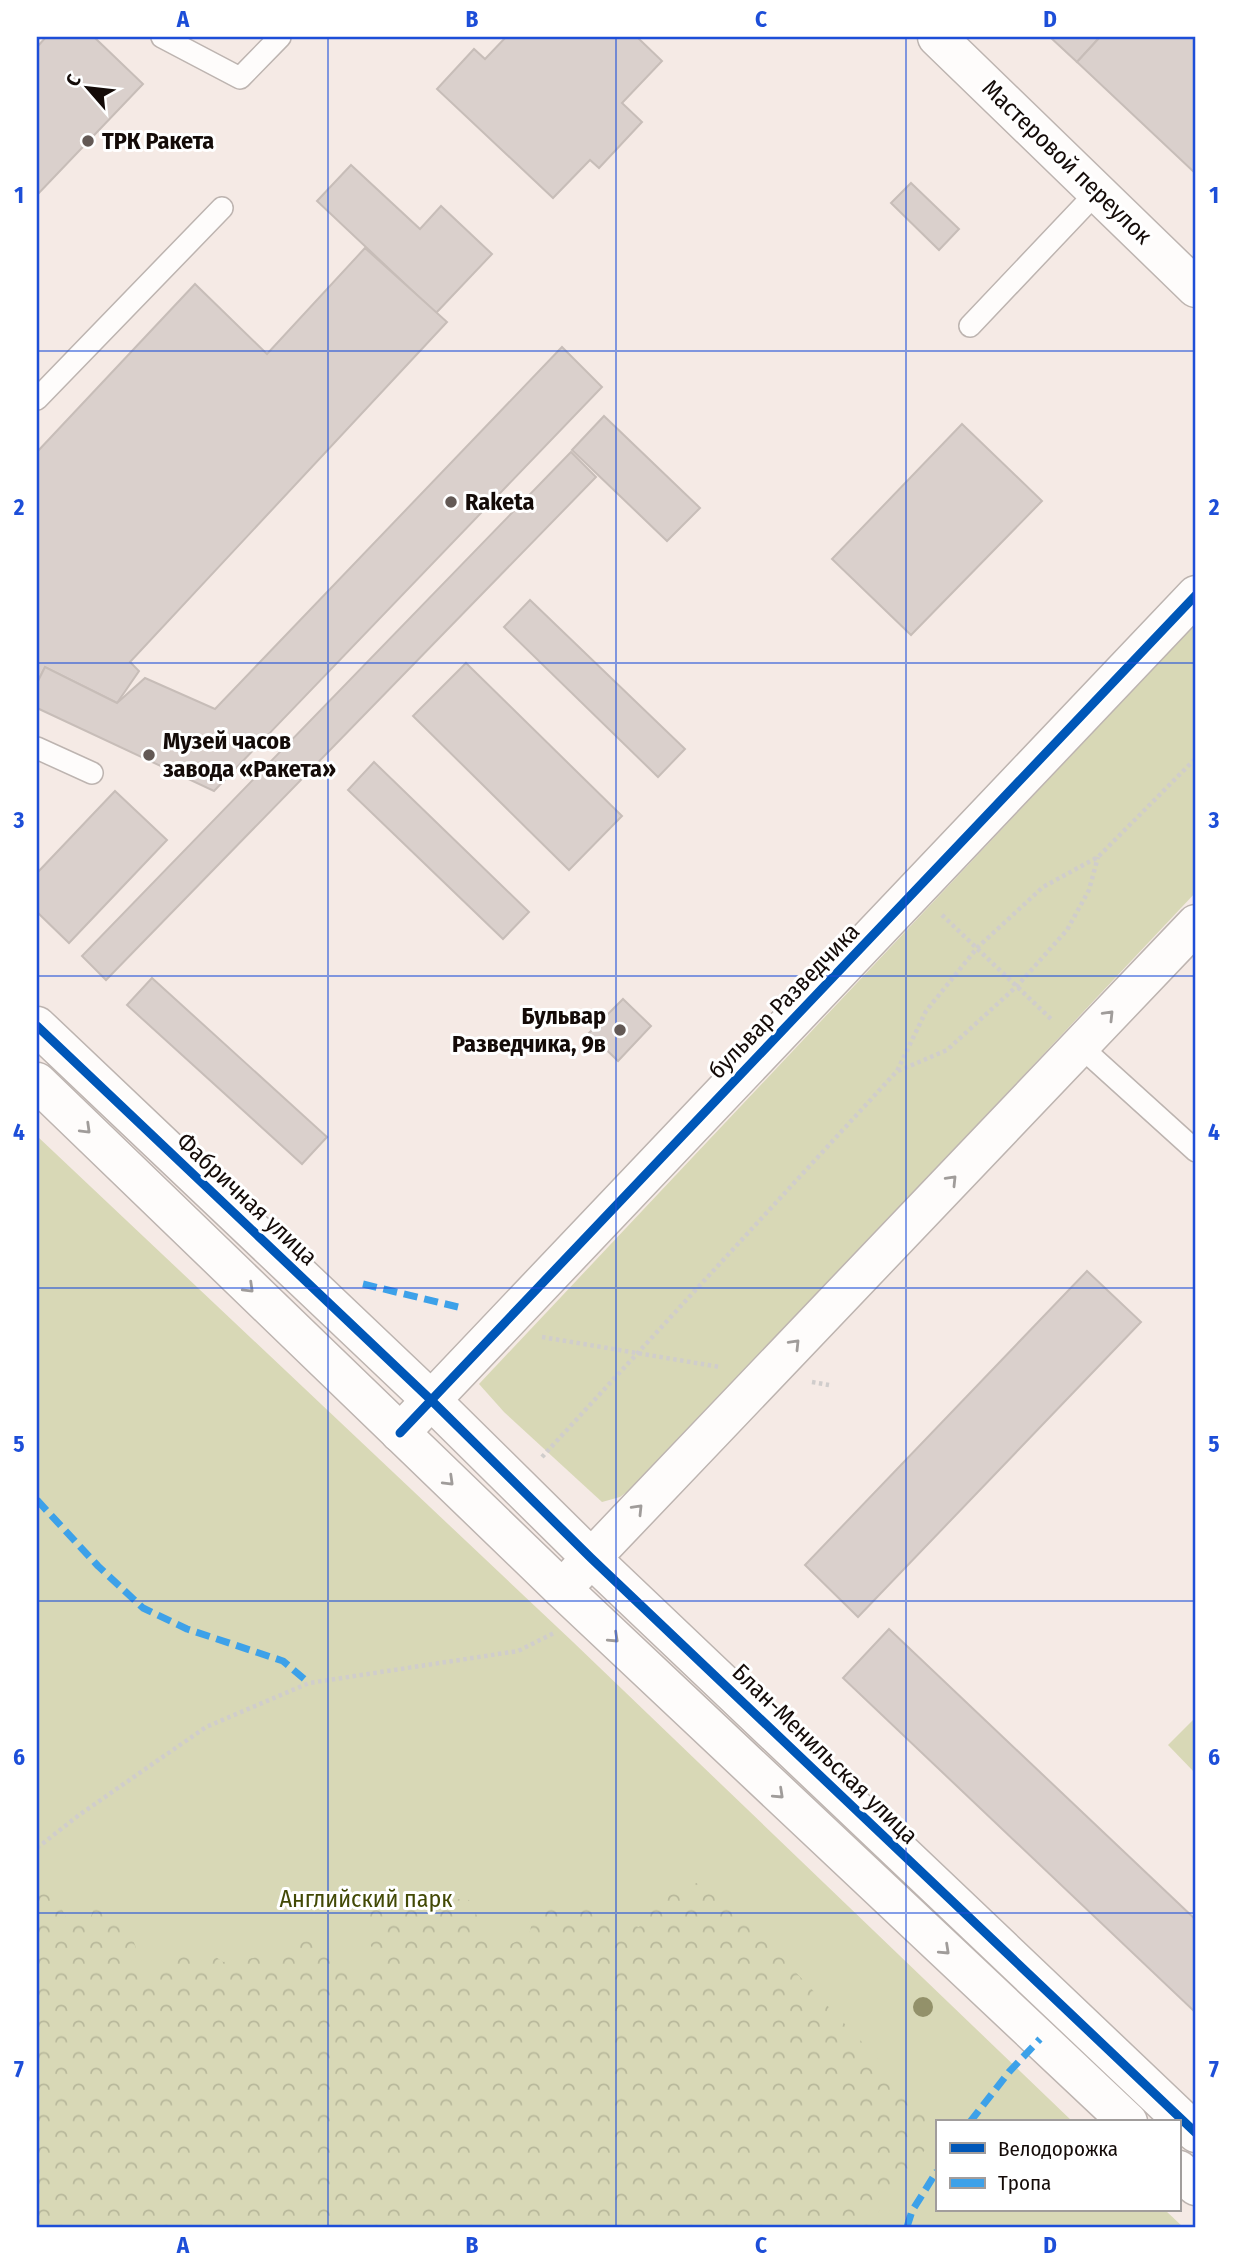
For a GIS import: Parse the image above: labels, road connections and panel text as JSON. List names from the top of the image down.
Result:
{
  "streets": {
    "street": [
      "Мастеровой переулок",
      "бульвар Разведчика",
      "Фабричная улица",
      "Блан-Менильская улица"
    ]
  },
  "crossings": [
    ["бульвар Разведчика", "Фабричная улица"],
    ["бульвар Разведчика", "Блан-Менильская улица"],
    ["Фабричная улица", "Блан-Менильская улица"]
  ],
  "parks": ["Английский парк"],
  "places": [
    "ТРК Ракета",
    "Raketa",
    "Музей часов завода «Ракета»",
    "Бульвар Разведчика, 9в"
  ],
  "legend": ["Велодорожка", "Тропа"],
  "north": "top left",
  "grid": {
    "columns": [
      "A",
      "B",
      "C",
      "D"
    ],
    "rows": [
      "1",
      "2",
      "3",
      "4",
      "5",
      "6",
      "7"
    ]
  }
}
